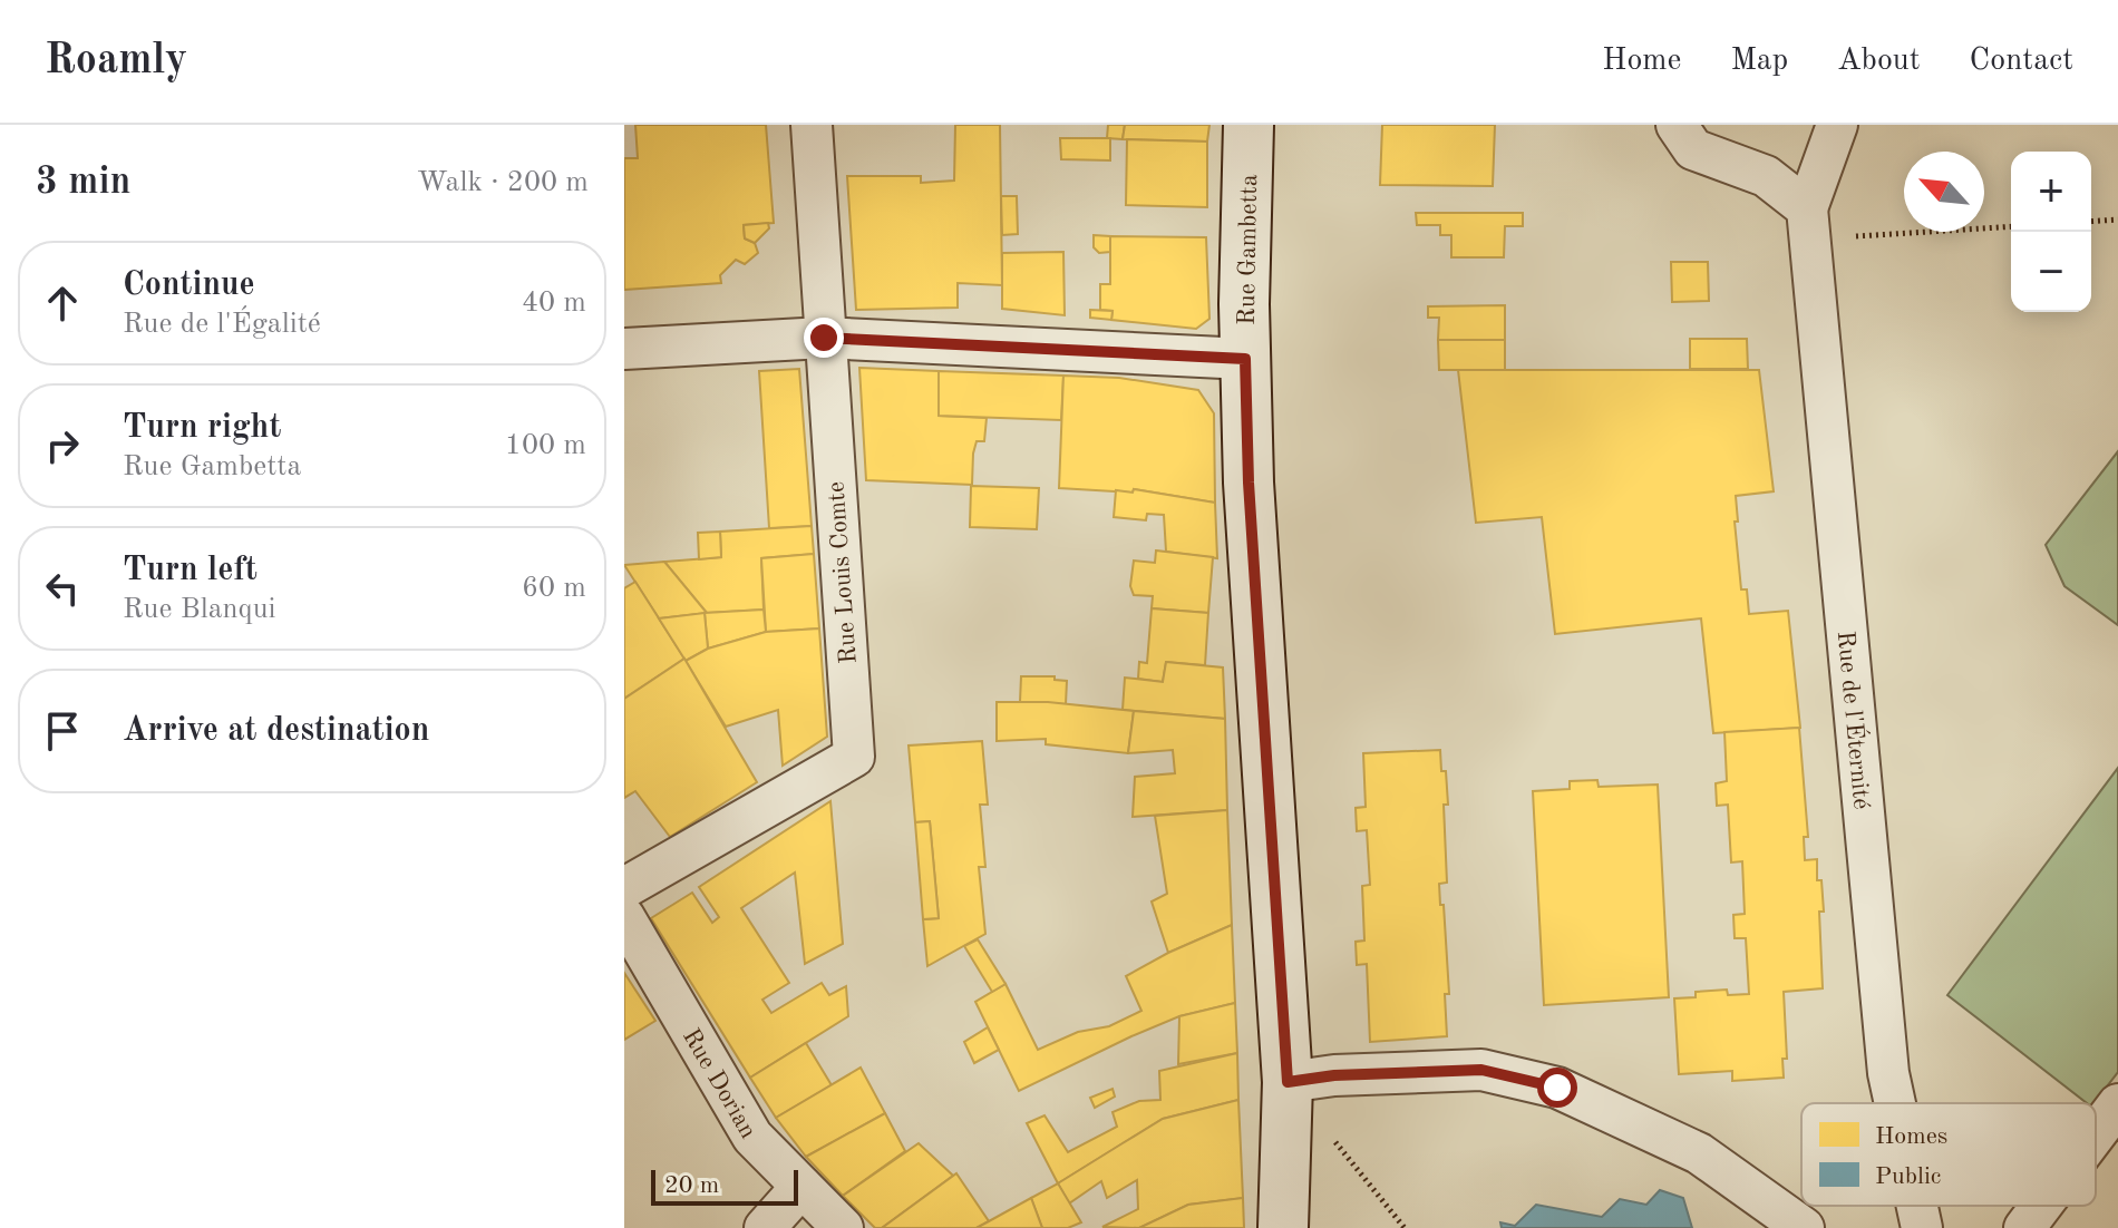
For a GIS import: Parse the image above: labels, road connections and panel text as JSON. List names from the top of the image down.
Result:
{
  "streets": {
    "main road": ["Rue Gambetta"],
    "street": ["Rue Louis Comte", "Rue de l'Éternité", "Rue Dorian"]
  },
  "legend": ["Homes", "Public"],
  "scale_bar": "20 m",
  "north": "top left",
  "page": {
    "header": "Roamly",
    "nav": [
      "Home",
      "Map",
      "About",
      "Contact"
    ],
    "heading": ["3 min", "Walk · 200 m"],
    "map_buttons": ["+", "−"],
    "list": [
      ["Continue", "Rue de l'Égalité", "40 m"],
      ["Turn right", "Rue Gambetta", "100 m"],
      ["Turn left", "Rue Blanqui", "60 m"],
      "Arrive at destination"
    ],
    "scale": "20 m"
  }
}
